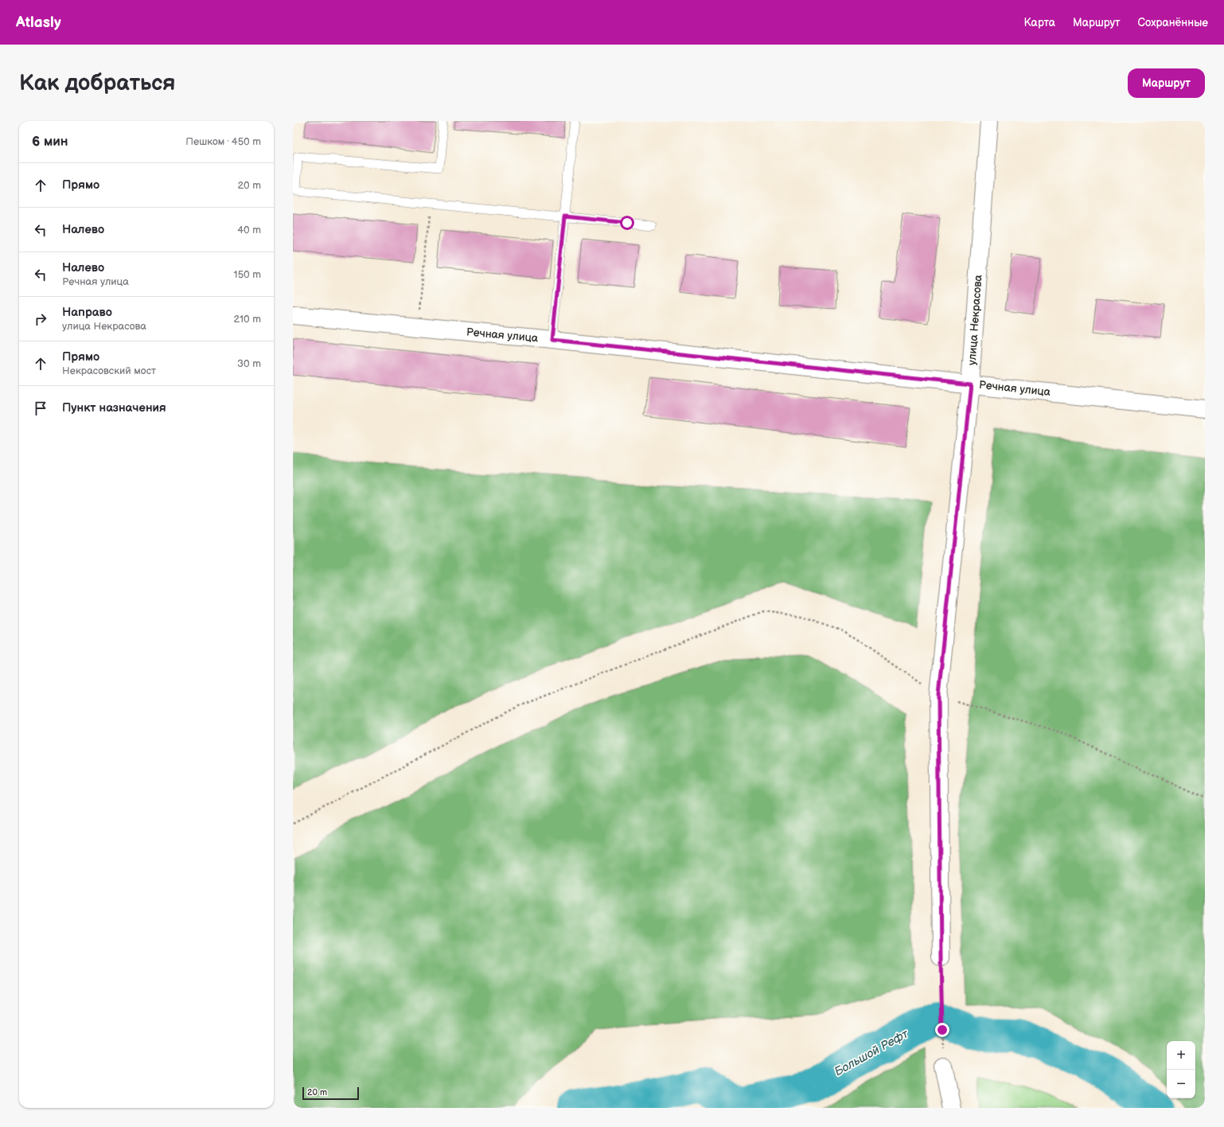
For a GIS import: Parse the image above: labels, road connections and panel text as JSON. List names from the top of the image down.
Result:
{
  "streets": {
    "street": ["улица Некрасова", "Речная улица"]
  },
  "crossings": [
    ["улица Некрасова", "Речная улица"]
  ],
  "water": ["Большой Рефт"],
  "scale_bar": "20 m",
  "page": {
    "header": "Atlasly",
    "nav": ["Карта", "Маршрут", "Сохранённые"],
    "buttons": "Маршрут",
    "title": "Как добраться",
    "heading": ["6 мин", "Пешком · 450 m"],
    "list": [
      ["Прямо", "20 m"],
      ["Налево", "40 m"],
      ["Налево", "Речная улица", "150 m"],
      ["Направо", "улица Некрасова", "210 m"],
      ["Прямо", "Некрасовский мост", "30 m"],
      "Пункт назначения"
    ],
    "map_buttons": ["+", "−"],
    "scale": "20 m"
  }
}
